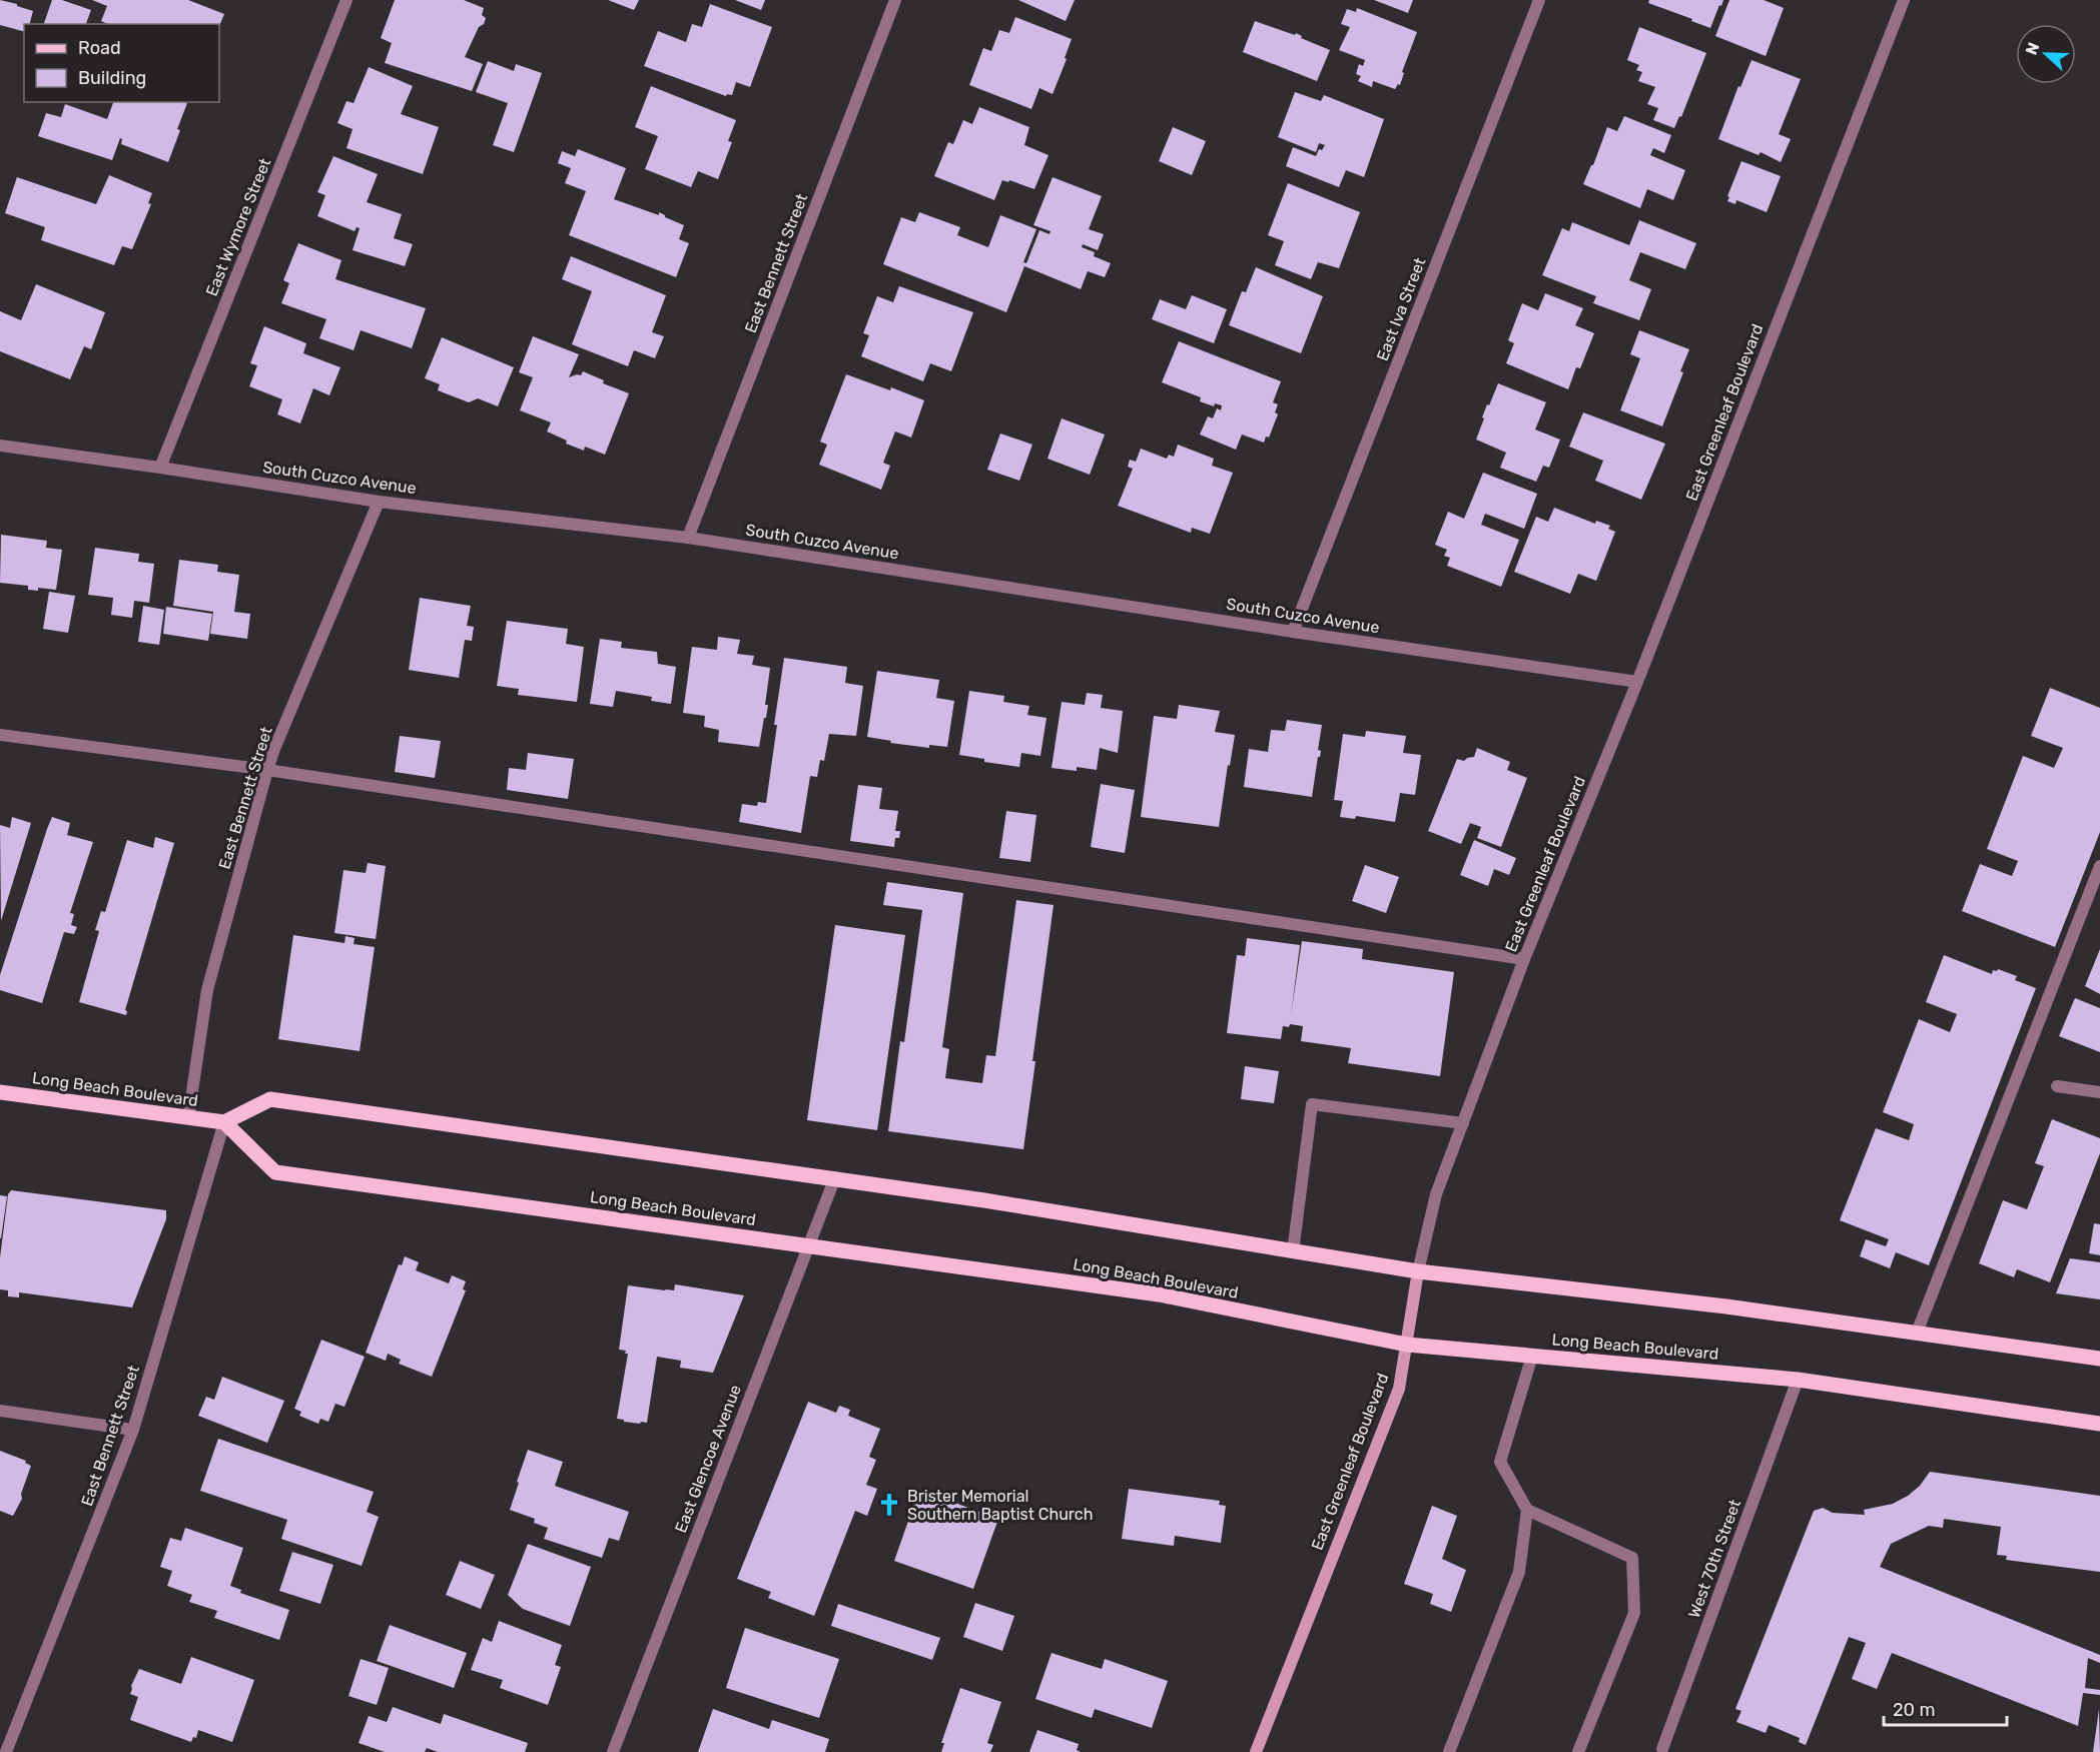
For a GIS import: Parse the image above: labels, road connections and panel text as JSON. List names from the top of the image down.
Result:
{
  "streets": {
    "main road": ["Long Beach Boulevard"],
    "street": [
      "East Wymore Street",
      "East Bennett Street",
      "East Iva Street",
      "East Greenleaf Boulevard",
      "South Cuzco Avenue",
      "East Glencoe Avenue",
      "West 70th Street"
    ]
  },
  "crossings": [
    ["East Wymore Street", "South Cuzco Avenue"],
    ["East Bennett Street", "South Cuzco Avenue"],
    ["East Bennett Street", "Long Beach Boulevard"],
    ["East Iva Street", "South Cuzco Avenue"],
    ["East Greenleaf Boulevard", "South Cuzco Avenue"],
    ["East Greenleaf Boulevard", "Long Beach Boulevard"],
    ["Long Beach Boulevard", "East Glencoe Avenue"],
    ["Long Beach Boulevard", "West 70th Street"]
  ],
  "places": {
    "church": ["Brister Memorial Southern Baptist Church"]
  },
  "legend": ["Road", "Building"],
  "scale_bar": "20 m",
  "north": "left"
}
